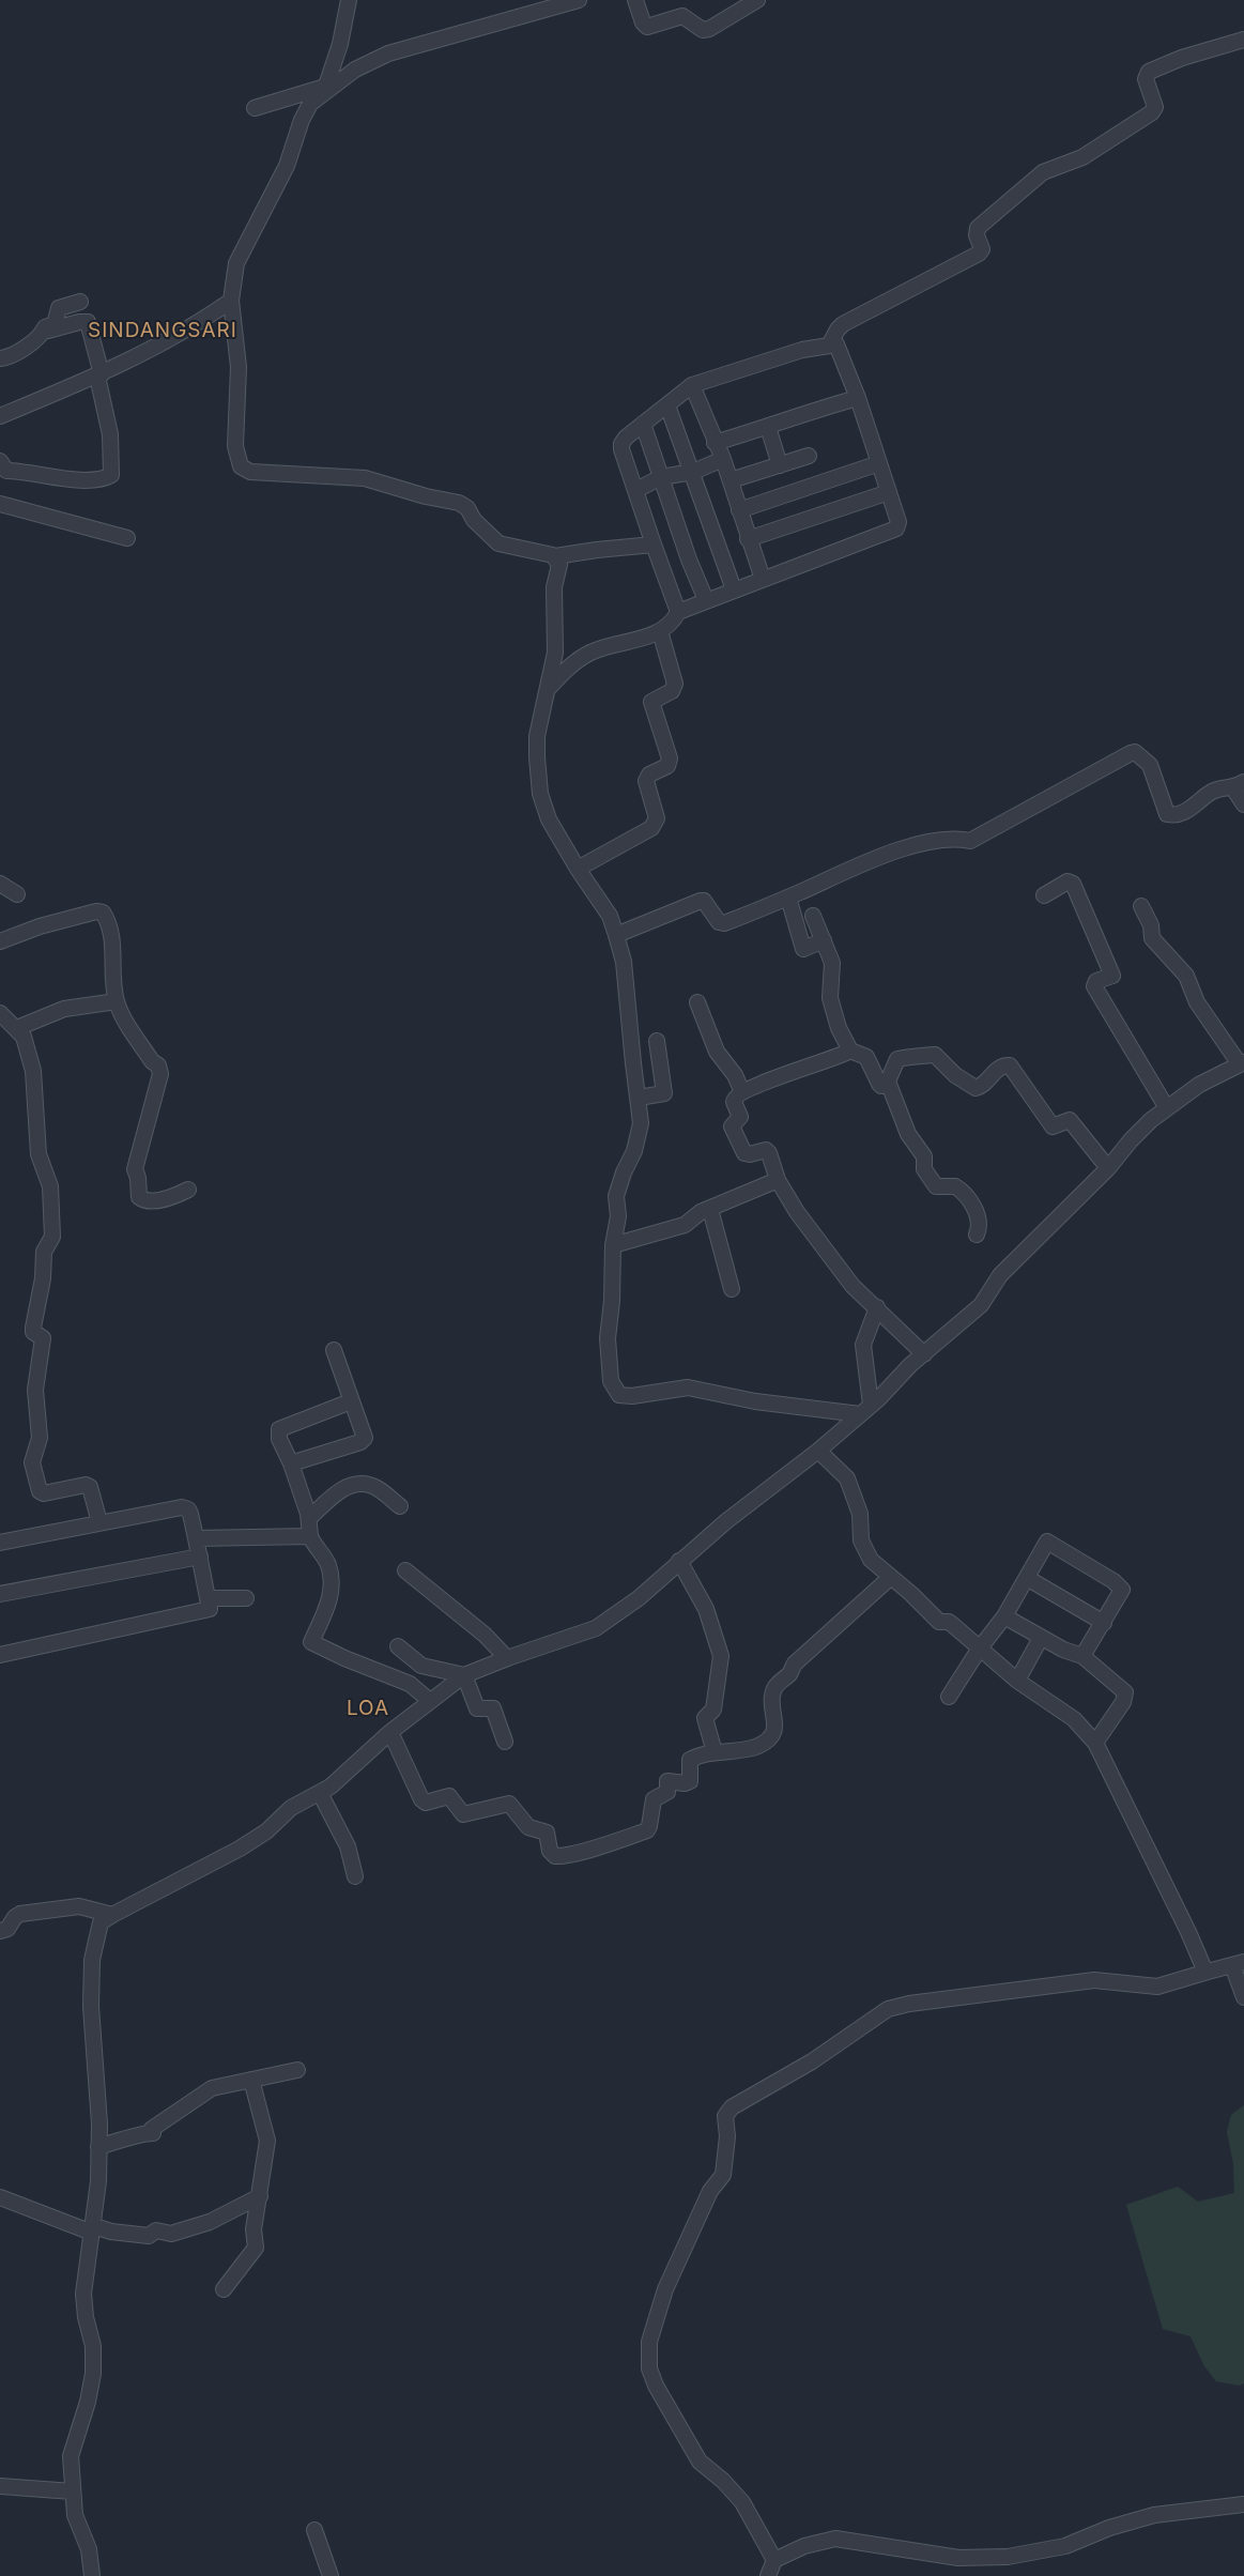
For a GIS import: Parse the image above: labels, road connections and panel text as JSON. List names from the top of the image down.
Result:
{
  "districts": ["SINDANGSARI", "LOA"]
}
